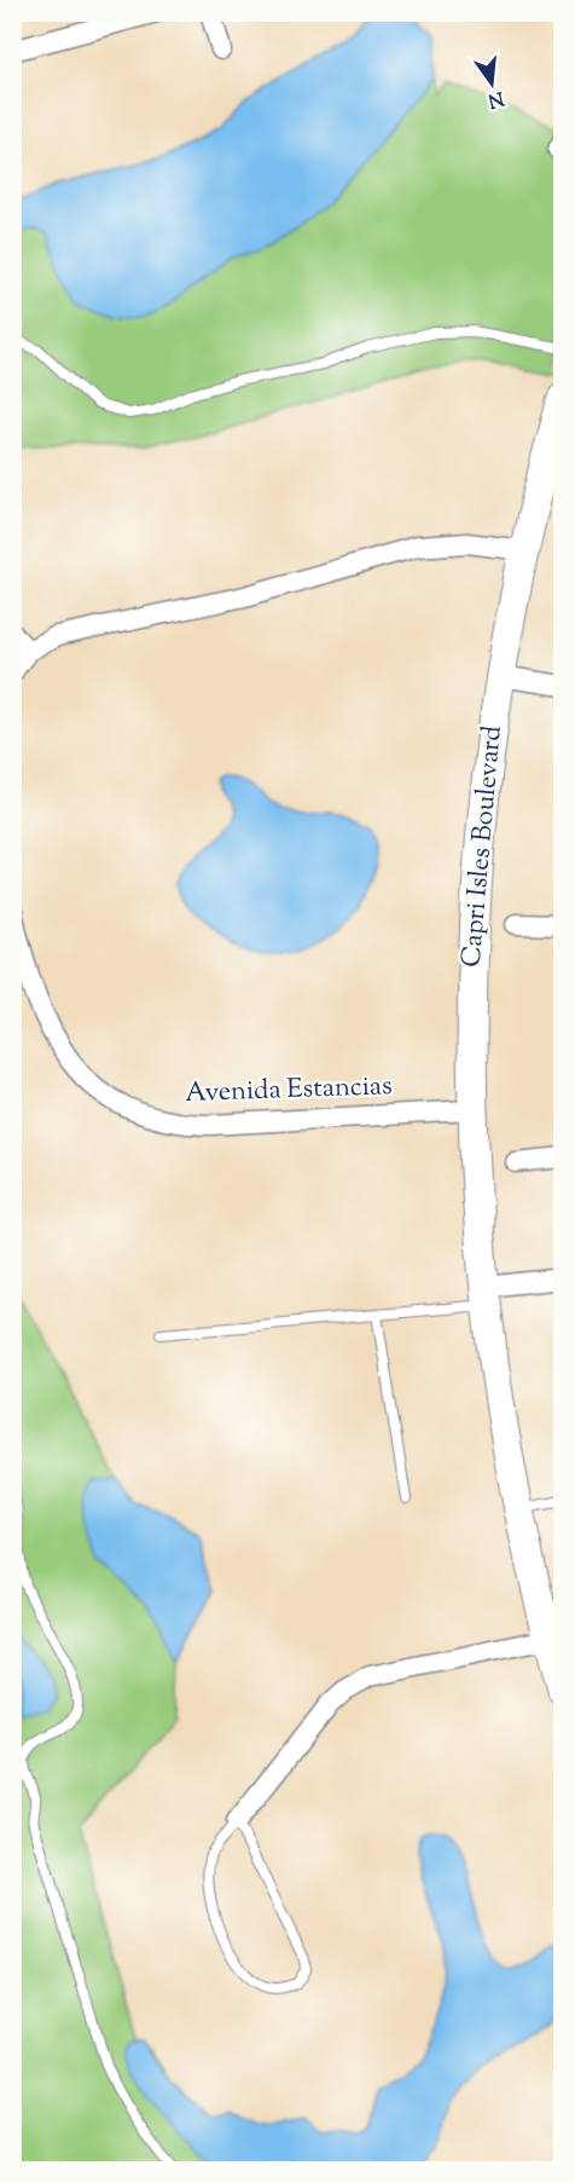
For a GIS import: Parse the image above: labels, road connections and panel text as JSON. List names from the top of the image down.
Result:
{
  "streets": {
    "street": ["Capri Isles Boulevard", "Avenida Estancias"]
  },
  "crossings": [
    ["Capri Isles Boulevard", "Avenida Estancias"]
  ],
  "north": "bottom"
}
